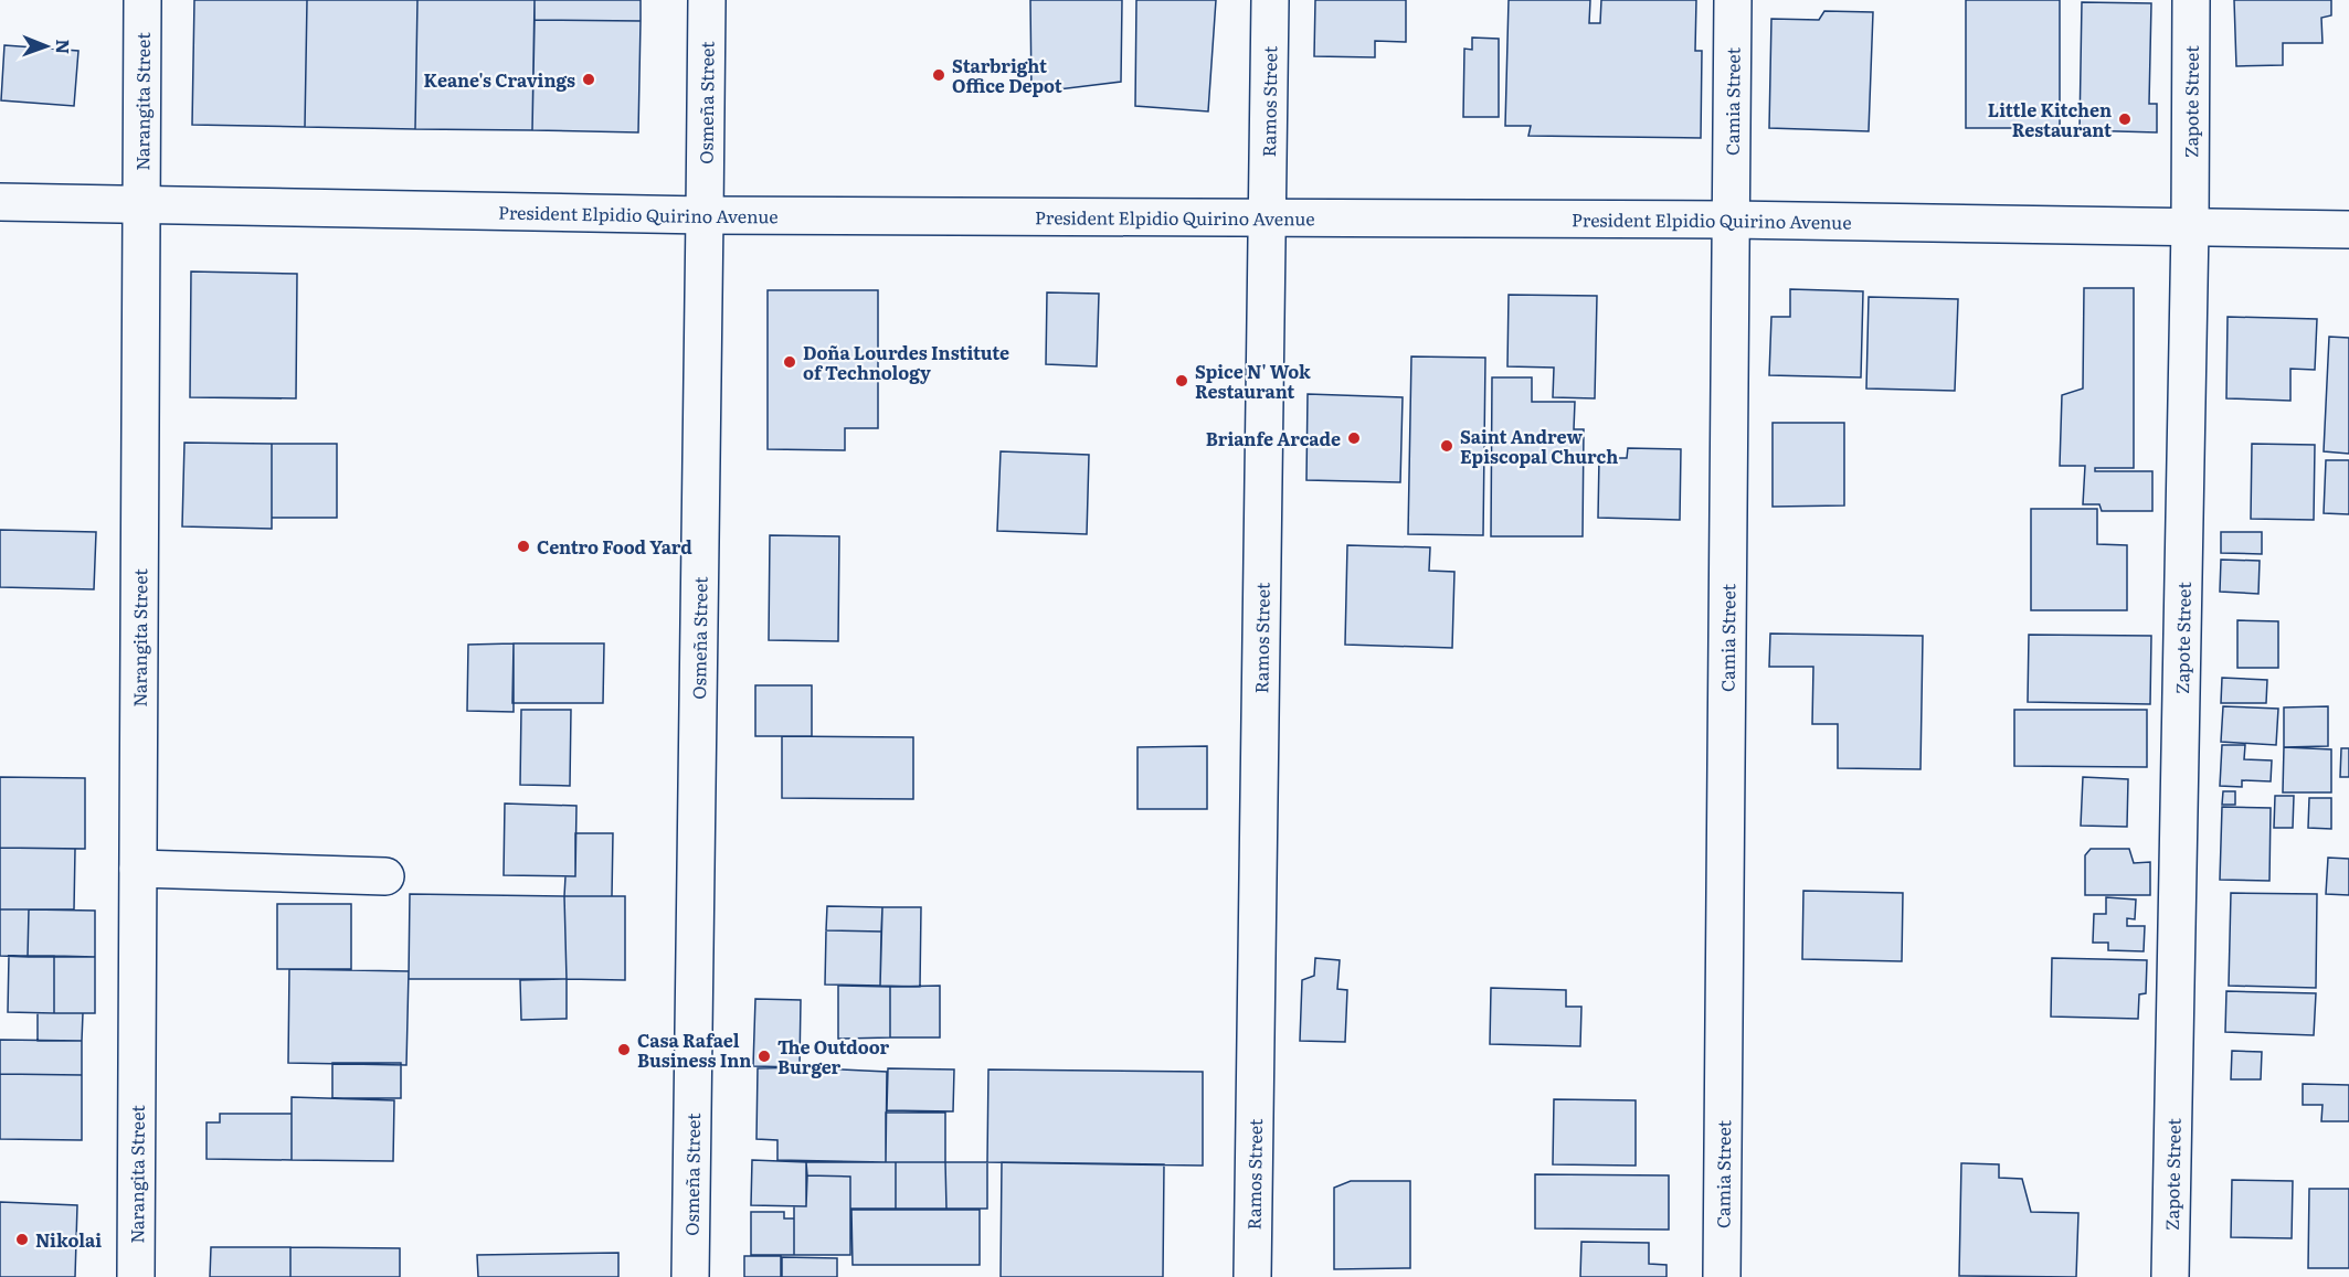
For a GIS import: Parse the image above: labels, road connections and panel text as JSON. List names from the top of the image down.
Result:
{
  "streets": {
    "street": [
      "Narangita Street",
      "Osmeña Street",
      "Ramos Street",
      "Camia Street",
      "Zapote Street",
      "President Elpidio Quirino Avenue"
    ]
  },
  "crossings": [
    ["Narangita Street", "President Elpidio Quirino Avenue"],
    ["Osmeña Street", "President Elpidio Quirino Avenue"],
    ["Ramos Street", "President Elpidio Quirino Avenue"],
    ["Camia Street", "President Elpidio Quirino Avenue"],
    ["Zapote Street", "President Elpidio Quirino Avenue"]
  ],
  "places": [
    "Starbright Office Depot",
    "Keane's Cravings",
    "Little Kitchen Restaurant",
    "Doña Lourdes Institute of Technology",
    "Spice N' Wok Restaurant",
    "Brianfe Arcade",
    "Saint Andrew Episcopal Church",
    "Centro Food Yard",
    "Casa Rafael Business Inn",
    "The Outdoor Burger",
    "Nikolai"
  ],
  "north": "right"
}
